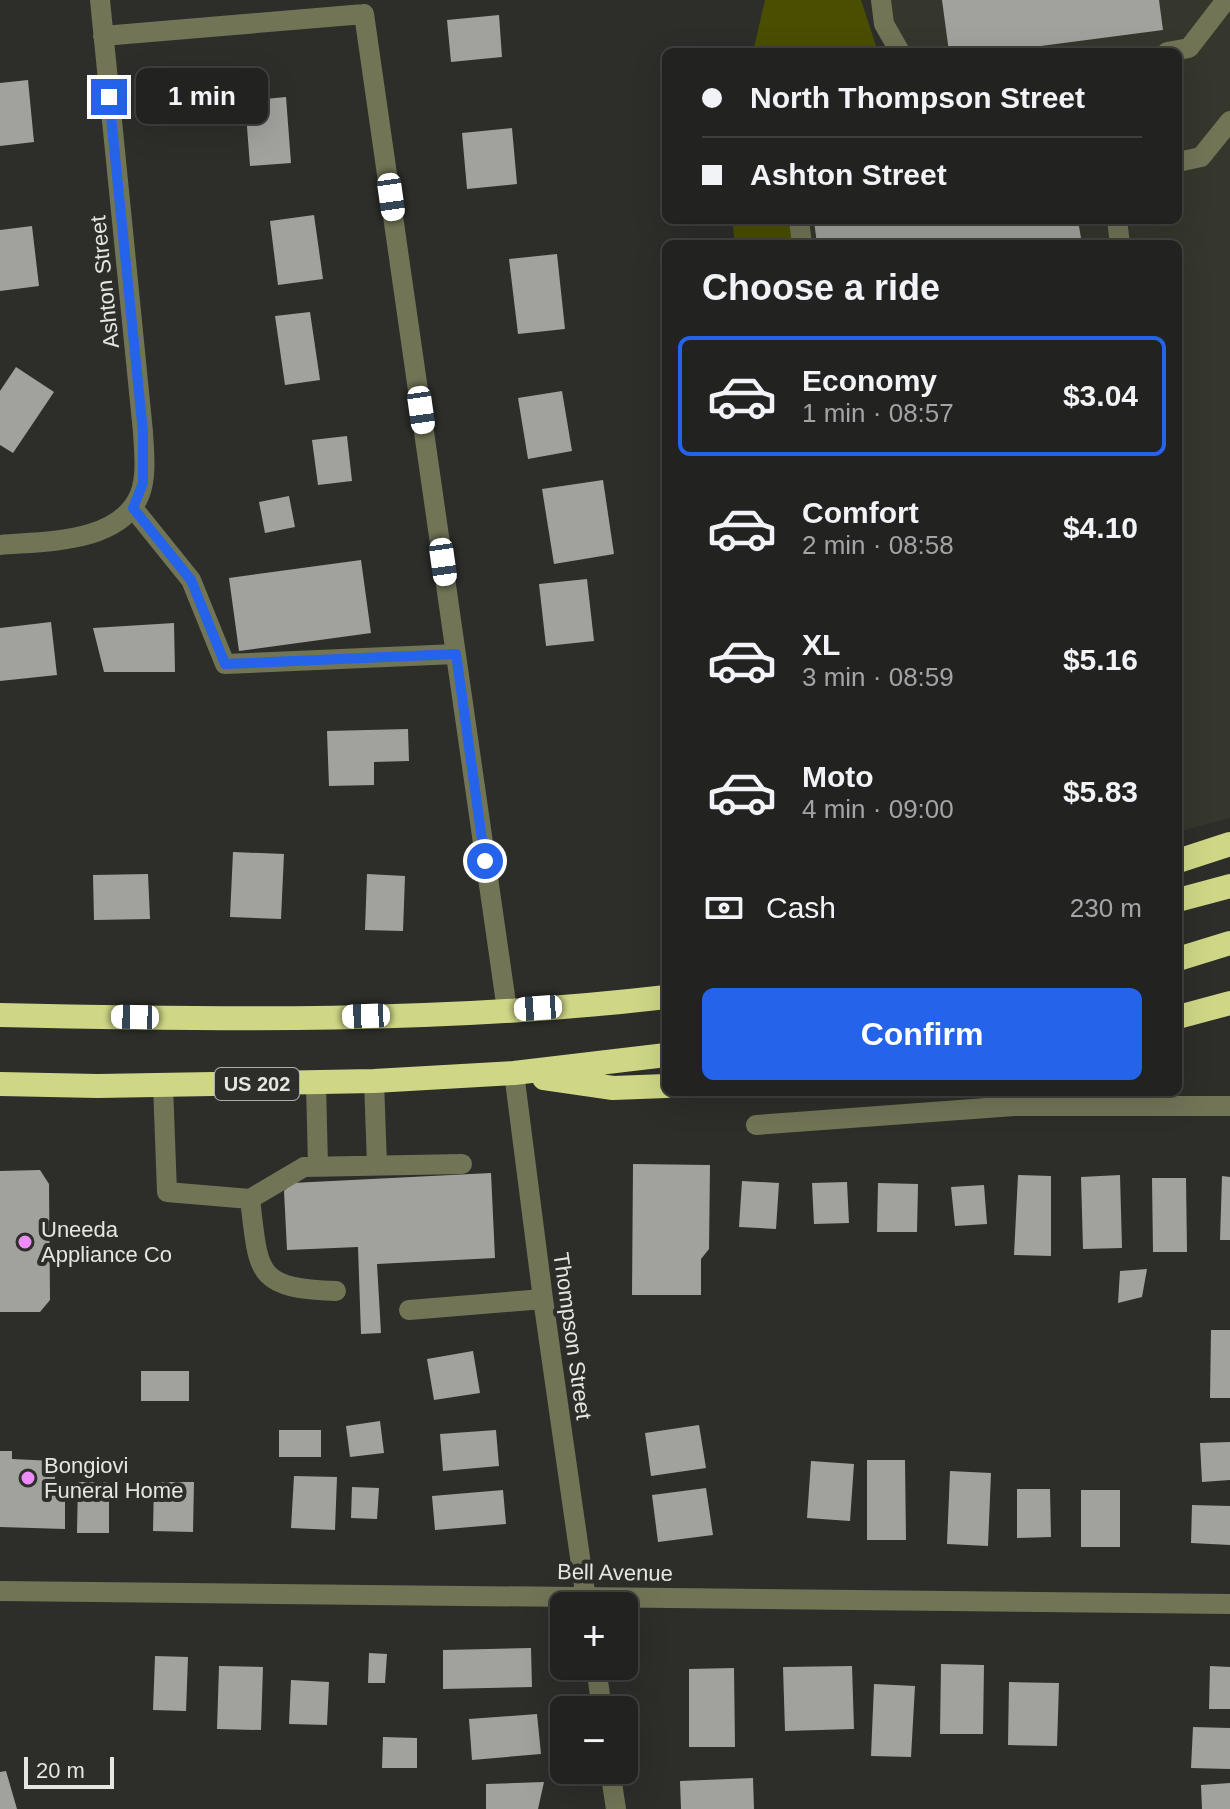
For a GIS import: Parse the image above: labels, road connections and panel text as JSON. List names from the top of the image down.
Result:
{
  "streets": {
    "highway": ["US 202"],
    "street": ["Ashton Street", "Thompson Street", "Bell Avenue"]
  },
  "crossings": [
    ["US 202", "Thompson Street"]
  ],
  "places": ["Uneeda Appliance Co", "Bongiovi Funeral Home"],
  "scale_bar": "20 m",
  "page": {
    "banner": ["North Thompson Street", "Ashton Street"],
    "bubble": "1 min",
    "heading": "Choose a ride",
    "list": [
      {
        "name": "Economy",
        "note": "1 min · 08:57",
        "value": "$3.04"
      },
      {
        "name": "Comfort",
        "note": "2 min · 08:58",
        "value": "$4.10"
      },
      {
        "name": "XL",
        "note": "3 min · 08:59",
        "value": "$5.16"
      },
      {
        "name": "Moto",
        "note": "4 min · 09:00",
        "value": "$5.83"
      }
    ],
    "pay": ["Cash", "230 m"],
    "buttons": "Confirm",
    "map_buttons": ["+", "−"],
    "scale": "20 m"
  }
}
